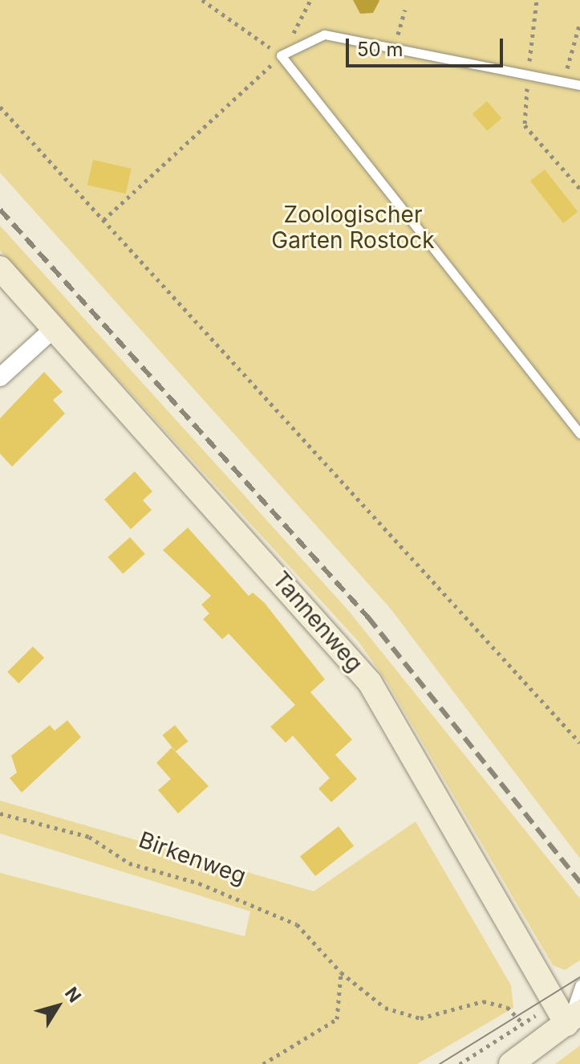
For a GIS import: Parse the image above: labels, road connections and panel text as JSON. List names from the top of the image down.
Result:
{
  "streets": {
    "street": ["Tannenweg"],
    "path": ["Birkenweg"]
  },
  "parks": ["Zoologischer Garten Rostock"],
  "scale_bar": "50 m",
  "north": "top right"
}
